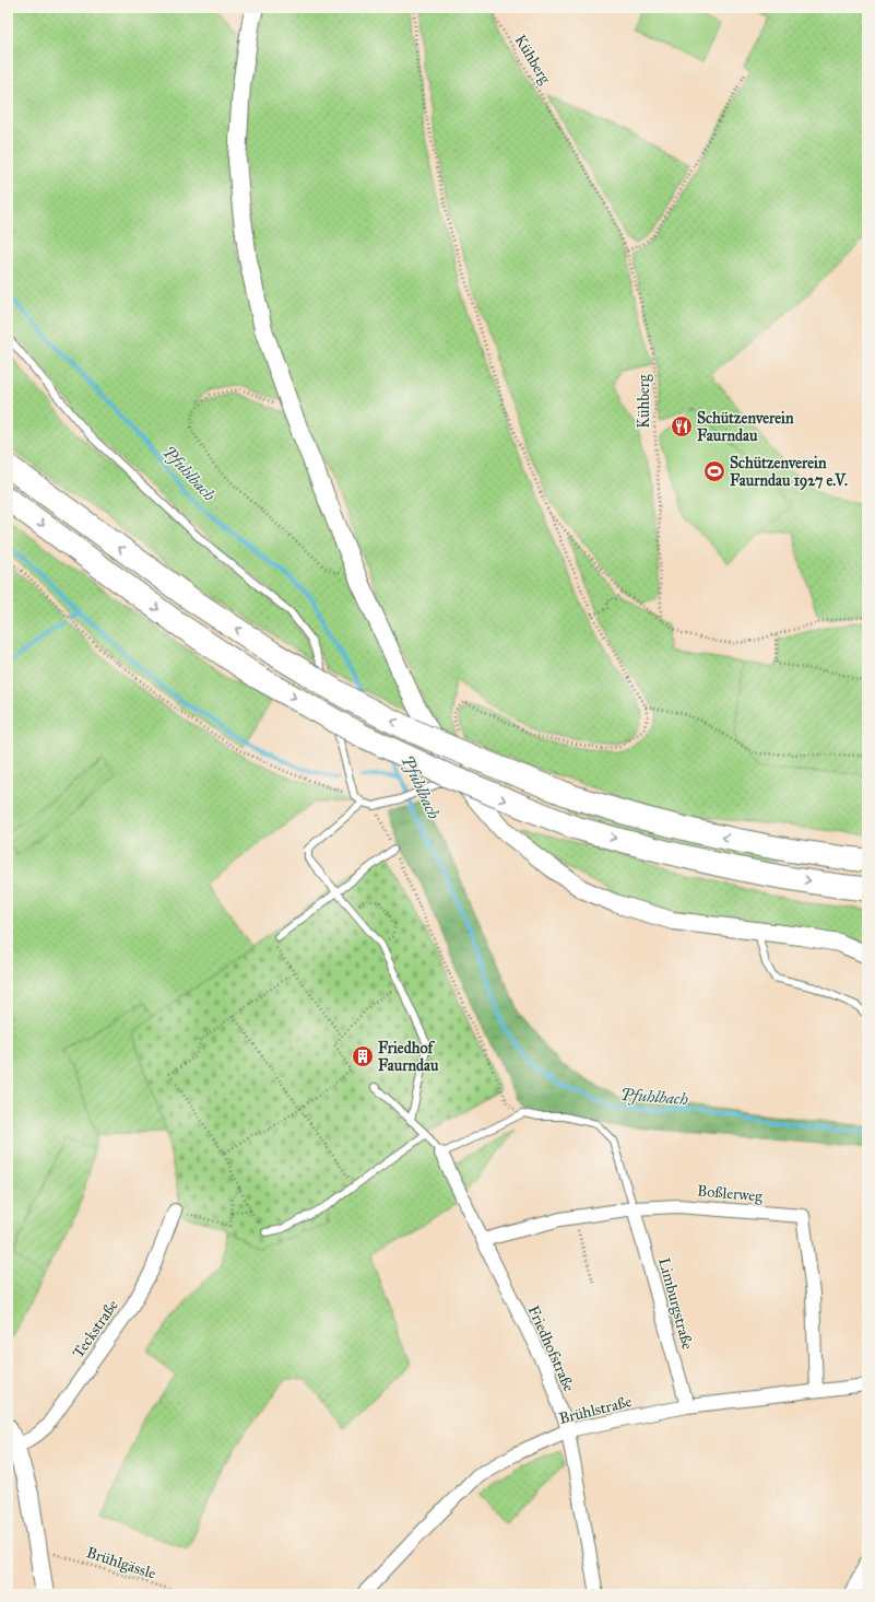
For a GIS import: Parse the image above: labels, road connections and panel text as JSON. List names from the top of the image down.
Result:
{
  "streets": {
    "street": [
      "Boßlerweg",
      "Limburgstraße",
      "Teckstraße",
      "Friedhofstraße",
      "Brühlstraße"
    ],
    "path": ["Kühberg", "Brühlgässle"]
  },
  "crossings": [
    ["Boßlerweg", "Limburgstraße"],
    ["Boßlerweg", "Friedhofstraße"],
    ["Boßlerweg", "Brühlstraße"],
    ["Limburgstraße", "Brühlstraße"],
    ["Friedhofstraße", "Brühlstraße"]
  ],
  "water": ["Pfuhlbach"],
  "places": {
    "restaurant": ["Schützenverein Faurndau"],
    "sports": ["Schützenverein Faurndau 1927 e.V."],
    "building": ["Friedhof Faurndau"]
  }
}
